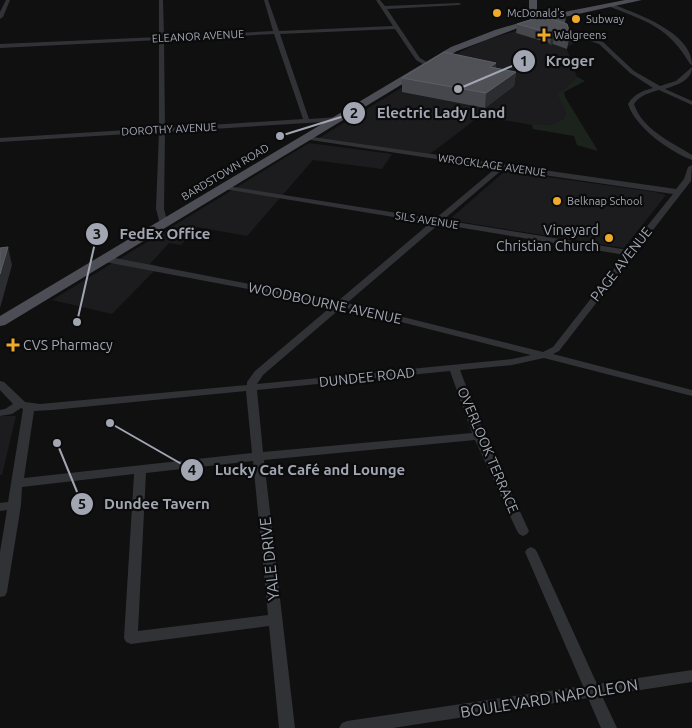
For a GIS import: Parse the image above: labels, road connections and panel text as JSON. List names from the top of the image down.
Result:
{
  "streets": {
    "main road": ["BARDSTOWN ROAD"],
    "street": [
      "ELEANOR AVENUE",
      "DOROTHY AVENUE",
      "WROCKLAGE AVENUE",
      "SILS AVENUE",
      "PAGE AVENUE",
      "WOODBOURNE AVENUE",
      "DUNDEE ROAD",
      "OVERLOOK TERRACE",
      "YALE DRIVE",
      "BOULEVARD NAPOLEON"
    ]
  },
  "crossings": [
    ["DOROTHY AVENUE", "BARDSTOWN ROAD"],
    ["WROCKLAGE AVENUE", "BARDSTOWN ROAD"],
    ["WROCKLAGE AVENUE", "PAGE AVENUE"],
    ["BARDSTOWN ROAD", "SILS AVENUE"],
    ["BARDSTOWN ROAD", "WOODBOURNE AVENUE"],
    ["SILS AVENUE", "PAGE AVENUE"],
    ["PAGE AVENUE", "WOODBOURNE AVENUE"],
    ["PAGE AVENUE", "DUNDEE ROAD"],
    ["WOODBOURNE AVENUE", "DUNDEE ROAD"],
    ["DUNDEE ROAD", "OVERLOOK TERRACE"],
    ["DUNDEE ROAD", "YALE DRIVE"]
  ],
  "places": {
    "other": [
      "McDonald's",
      "Subway",
      "Kroger",
      "Electric Lady Land",
      "Belknap School",
      "Vineyard Christian Church",
      "FedEx Office",
      "Lucky Cat Café and Lounge",
      "Dundee Tavern"
    ],
    "health": ["Walgreens", "CVS Pharmacy"]
  }
}
